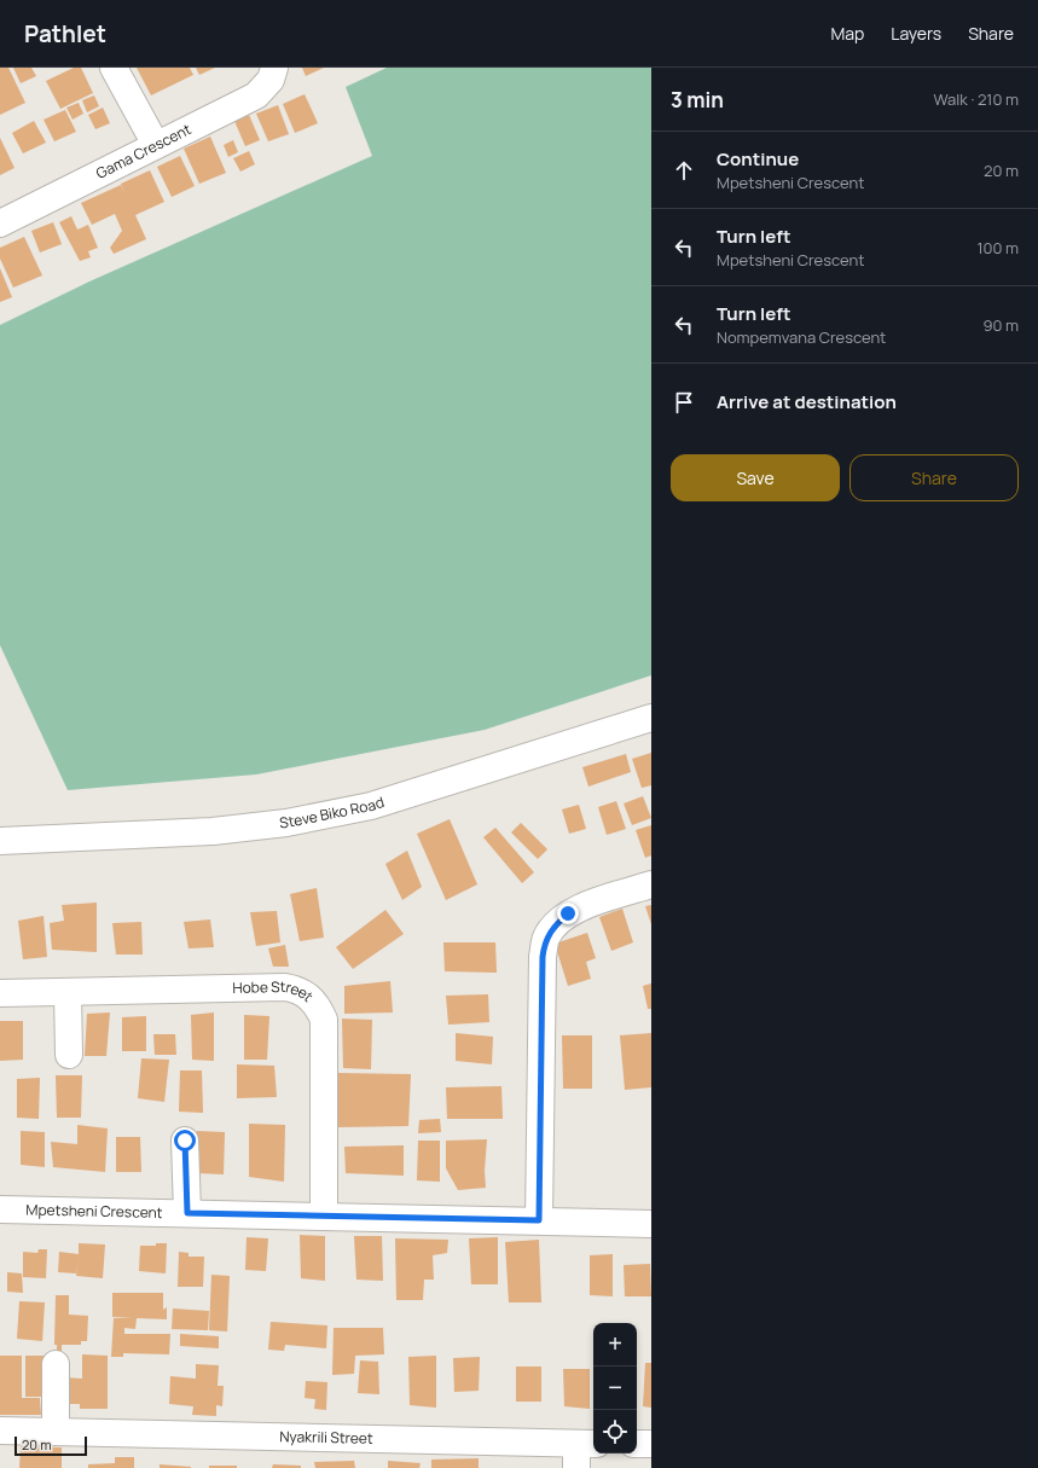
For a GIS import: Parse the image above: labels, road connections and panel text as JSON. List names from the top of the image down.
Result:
{
  "streets": {
    "street": [
      "Gama Crescent",
      "Steve Biko Road",
      "Hobe Street",
      "Mpetsheni Crescent",
      "Nyakrili Street"
    ]
  },
  "crossings": [
    ["Hobe Street", "Mpetsheni Crescent"]
  ],
  "scale_bar": "20 m",
  "page": {
    "header": "Pathlet",
    "nav": ["Map", "Layers", "Share"],
    "heading": ["3 min", "Walk · 210 m"],
    "list": [
      ["Continue", "Mpetsheni Crescent", "20 m"],
      ["Turn left", "Mpetsheni Crescent", "100 m"],
      ["Turn left", "Nompemvana Crescent", "90 m"],
      "Arrive at destination"
    ],
    "buttons": ["Save", "Share"],
    "map_buttons": ["+", "−"],
    "scale": "20 m"
  }
}
